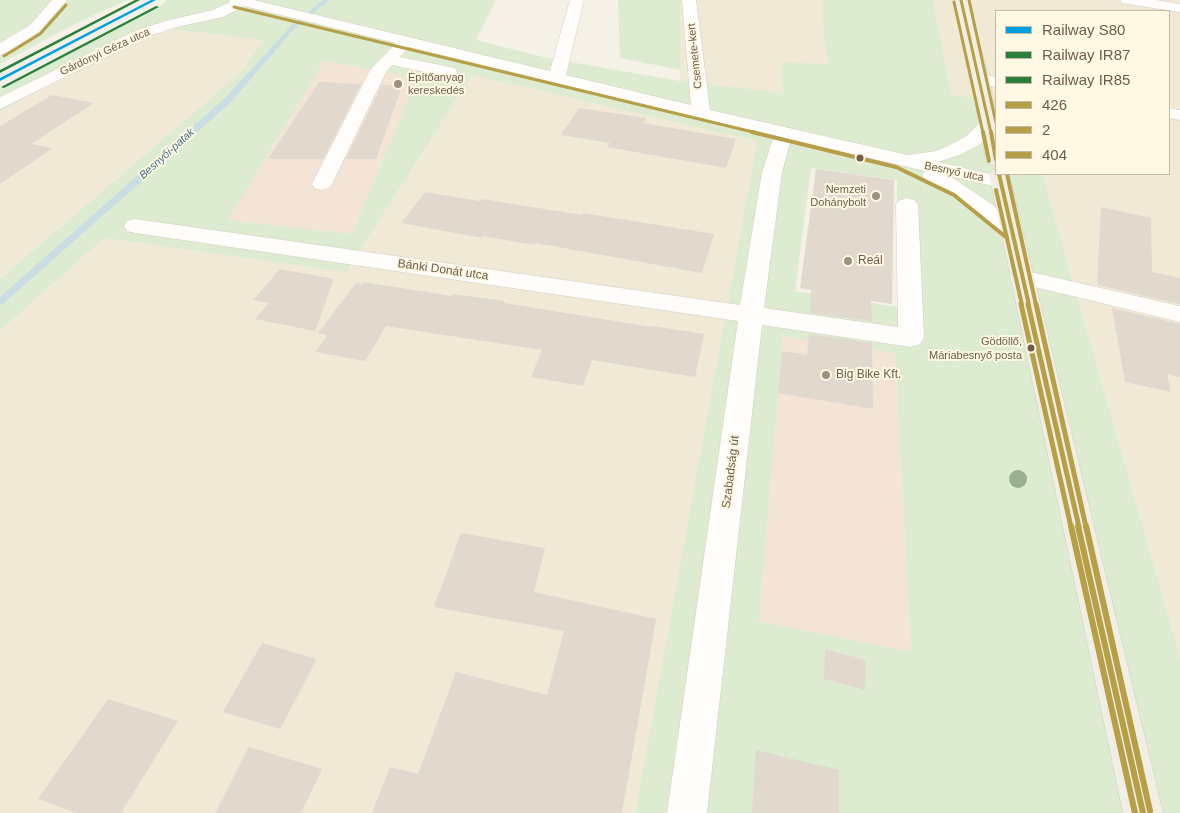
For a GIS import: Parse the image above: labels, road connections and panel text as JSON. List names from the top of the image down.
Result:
{
  "streets": {
    "street": [
      "Gárdonyi Géza utca",
      "Csemete-kert",
      "Besnyő utca",
      "Bánki Donát utca",
      "Szabadság út"
    ]
  },
  "crossings": [
    ["Gárdonyi Géza utca", "Besnyő utca"],
    ["Csemete-kert", "Besnyő utca"],
    ["Besnyő utca", "Szabadság út"],
    ["Bánki Donát utca", "Szabadság út"]
  ],
  "water": ["Besnyői-patak"],
  "places": [
    "Építőanyag kereskedés",
    "Nemzeti Dohánybolt",
    "Reál",
    "Gödöllő, Máriabesnyő posta",
    "Big Bike Kft."
  ],
  "lines": [
    "rail line S80",
    "rail line IR85",
    "transit line 426",
    "transit line 404",
    "transit line 2",
    "rail line IR87"
  ],
  "legend": [
    "Railway S80",
    "Railway IR87",
    "Railway IR85",
    "426",
    "2",
    "404"
  ]
}
